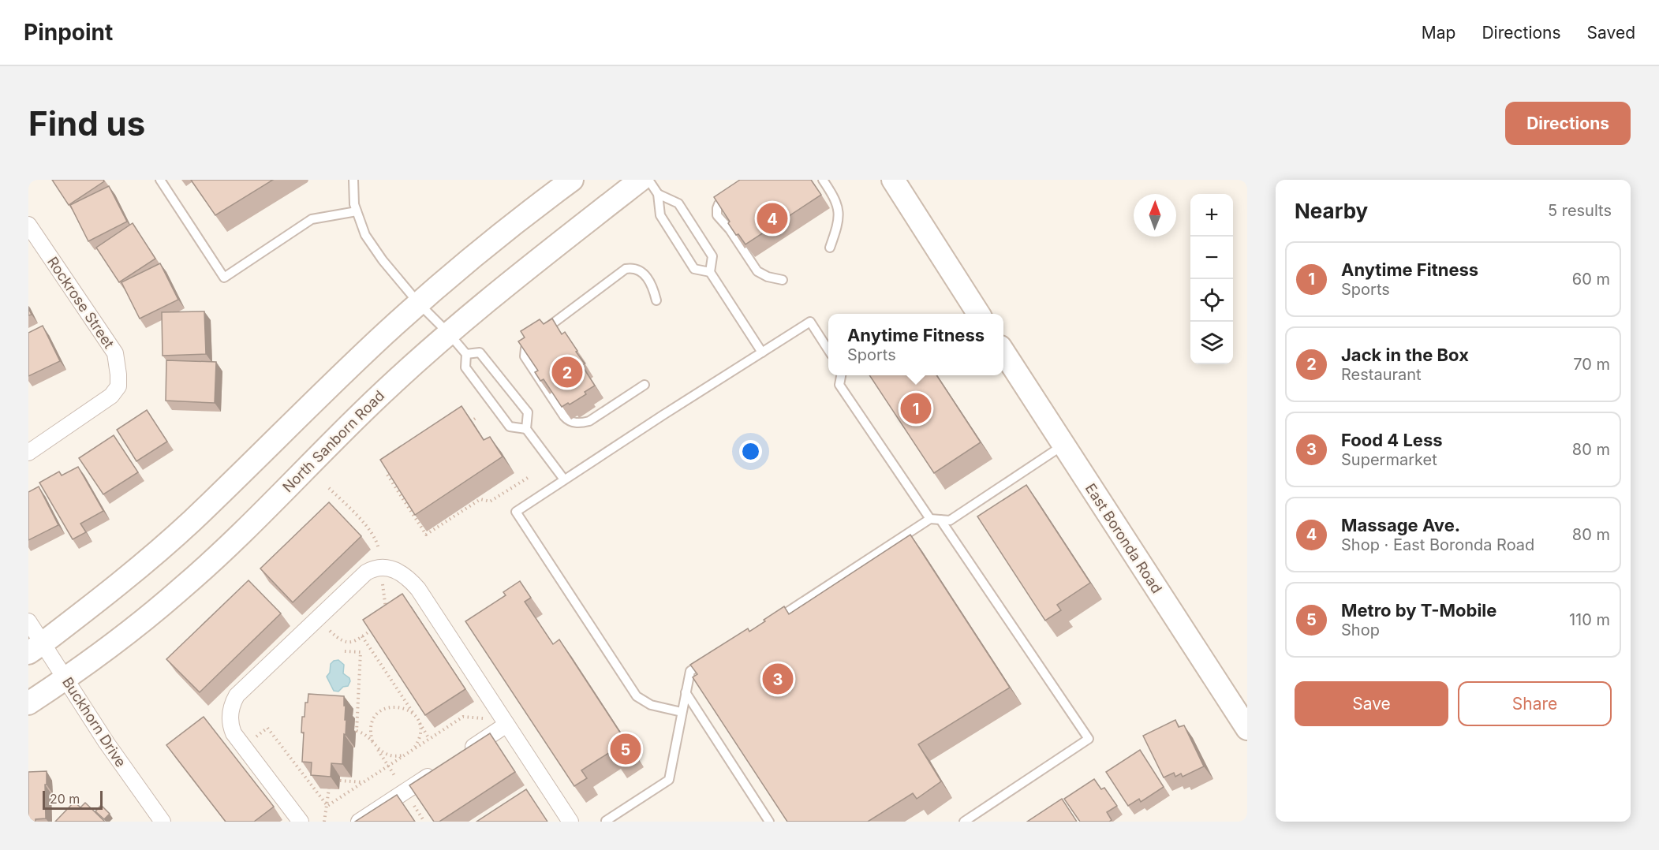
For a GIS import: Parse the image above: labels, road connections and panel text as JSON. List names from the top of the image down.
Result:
{
  "streets": {
    "main road": ["North Sanborn Road", "East Boronda Road"],
    "street": ["Rockrose Street", "Buckhorn Drive"]
  },
  "crossings": [
    ["North Sanborn Road", "Buckhorn Drive"]
  ],
  "scale_bar": "20 m",
  "north": "top",
  "page": {
    "header": "Pinpoint",
    "nav": ["Map", "Directions", "Saved"],
    "buttons": [
      "Directions",
      ["Save", "Share"]
    ],
    "title": "Find us",
    "heading": ["Nearby", "5 results"],
    "map_buttons": ["+", "−"],
    "pins": [
      "4",
      "2",
      "1",
      "3",
      "5"
    ],
    "list": [
      {
        "mark": "1",
        "name": "Anytime Fitness",
        "note": "Sports",
        "value": "60 m"
      },
      {
        "mark": "2",
        "name": "Jack in the Box",
        "note": "Restaurant",
        "value": "70 m"
      },
      {
        "mark": "3",
        "name": "Food 4 Less",
        "note": "Supermarket",
        "value": "80 m"
      },
      {
        "mark": "4",
        "name": "Massage Ave.",
        "note": "Shop · East Boronda Road",
        "value": "80 m"
      },
      {
        "mark": "5",
        "name": "Metro by T-Mobile",
        "note": "Shop",
        "value": "110 m"
      }
    ],
    "popup": ["Anytime Fitness", "Sports"],
    "scale": "20 m"
  }
}
